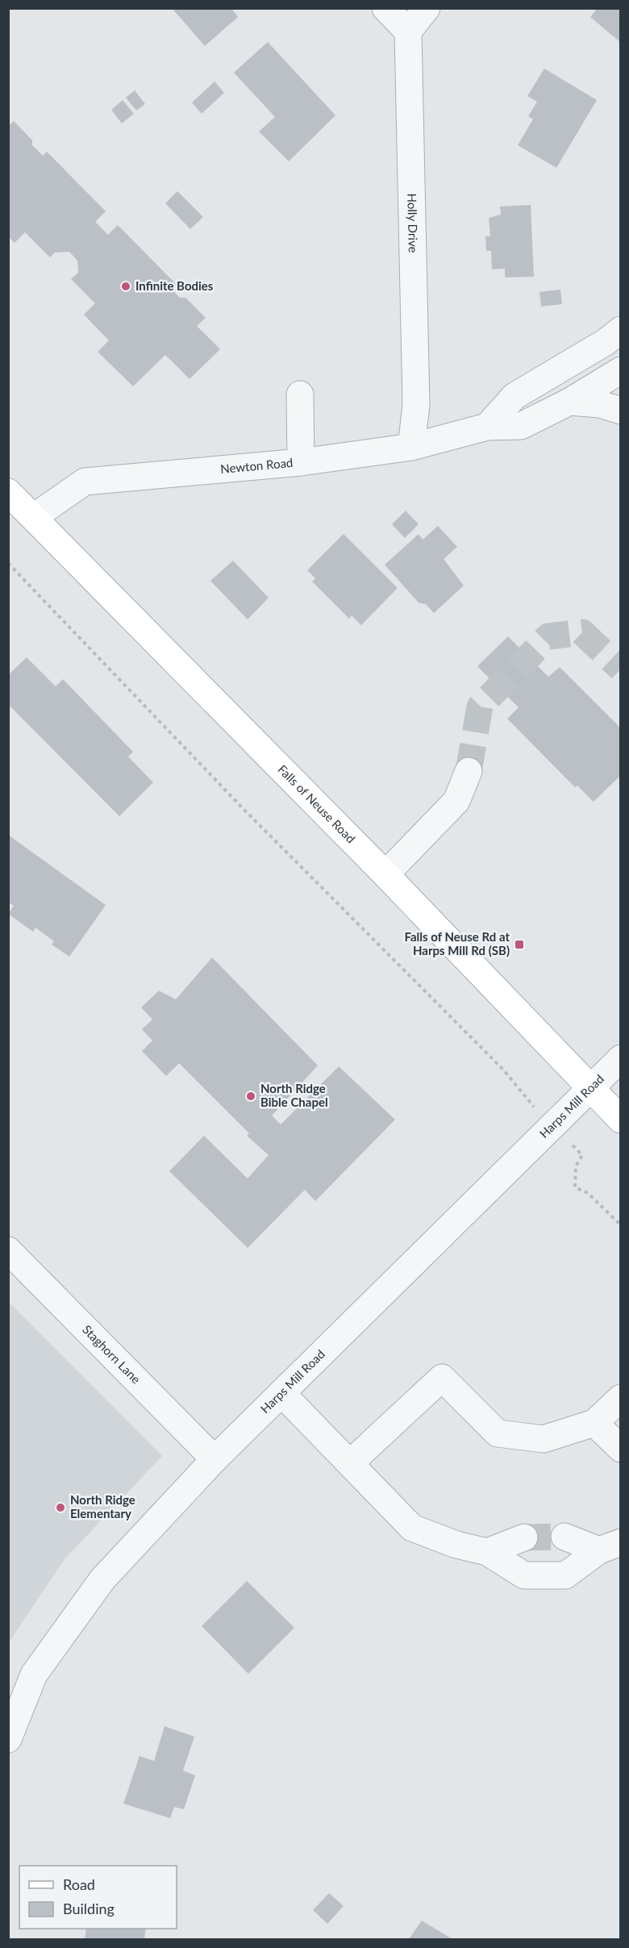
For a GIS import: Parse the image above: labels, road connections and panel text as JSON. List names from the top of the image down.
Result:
{
  "streets": {
    "main road": ["Falls of Neuse Road"],
    "street": [
      "Holly Drive",
      "Newton Road",
      "Harps Mill Road",
      "Staghorn Lane"
    ]
  },
  "crossings": [
    ["Holly Drive", "Newton Road"],
    ["Newton Road", "Falls of Neuse Road"],
    ["Falls of Neuse Road", "Harps Mill Road"],
    ["Harps Mill Road", "Staghorn Lane"]
  ],
  "places": {
    "other": ["Infinite Bodies", "North Ridge Bible Chapel", "North Ridge Elementary"],
    "transit": ["Falls of Neuse Rd at Harps Mill Rd (SB)"]
  },
  "legend": ["Road", "Building"]
}
